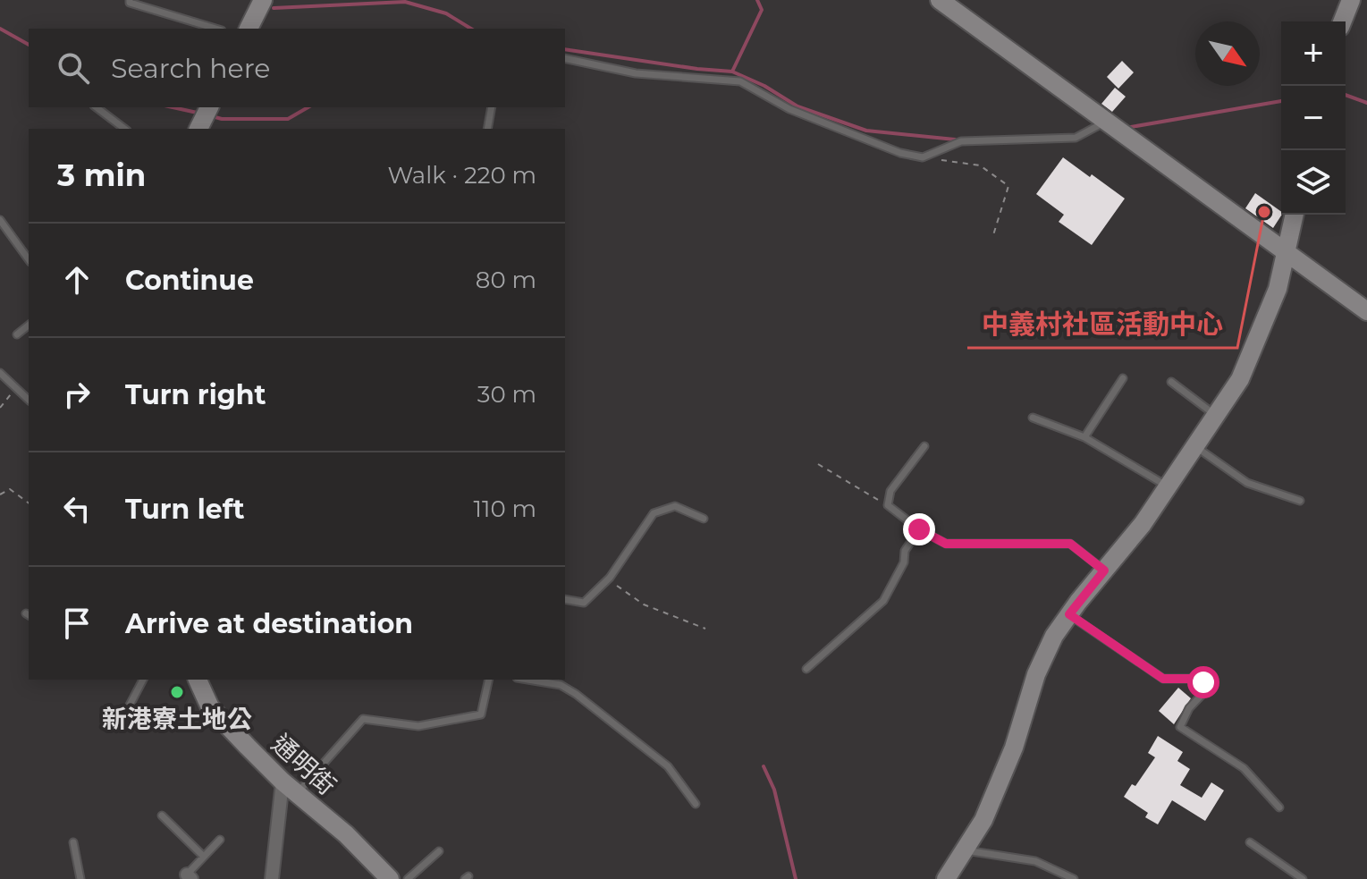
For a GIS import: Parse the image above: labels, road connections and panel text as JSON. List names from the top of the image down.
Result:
{
  "streets": {
    "street": ["通明街"]
  },
  "places": ["中義村社區活動中心", "新港寮土地公"],
  "north": "bottom right",
  "page": {
    "map_buttons": ["+", "−"],
    "search": "Search here",
    "heading": ["3 min", "Walk · 220 m"],
    "list": [
      ["Continue", "80 m"],
      ["Turn right", "30 m"],
      ["Turn left", "110 m"],
      "Arrive at destination"
    ]
  }
}
